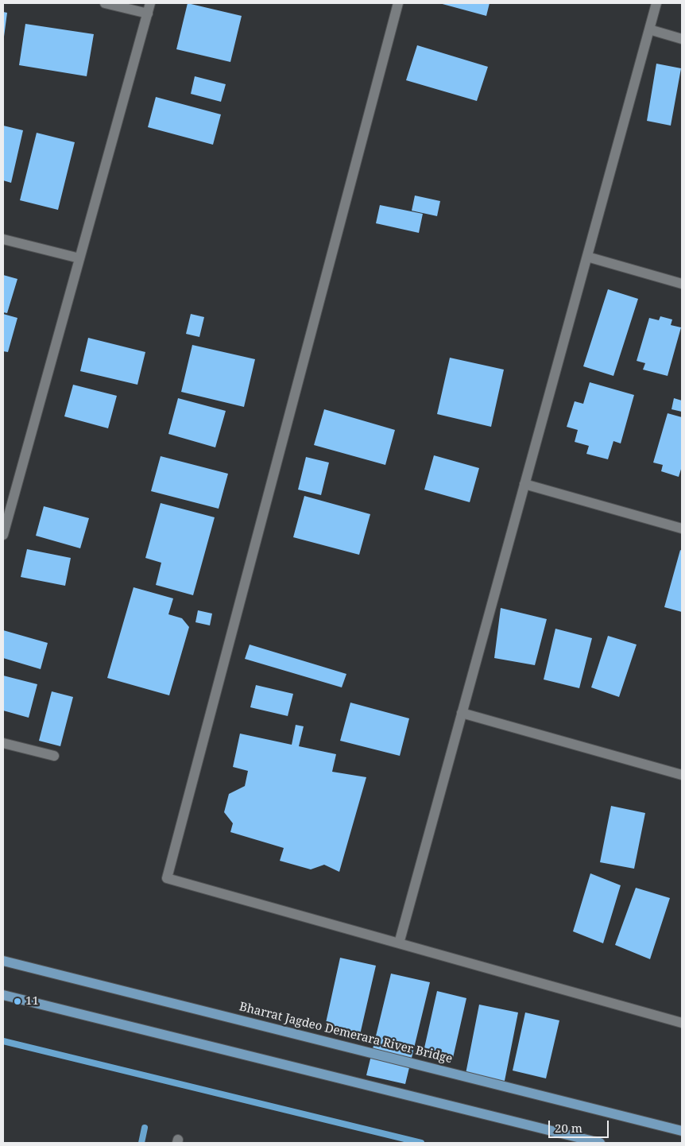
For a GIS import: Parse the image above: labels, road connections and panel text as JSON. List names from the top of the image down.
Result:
{
  "streets": {
    "main road": ["Bharrat Jagdeo Demerara River Bridge"]
  },
  "places": ["11"],
  "scale_bar": "20 m"
}
